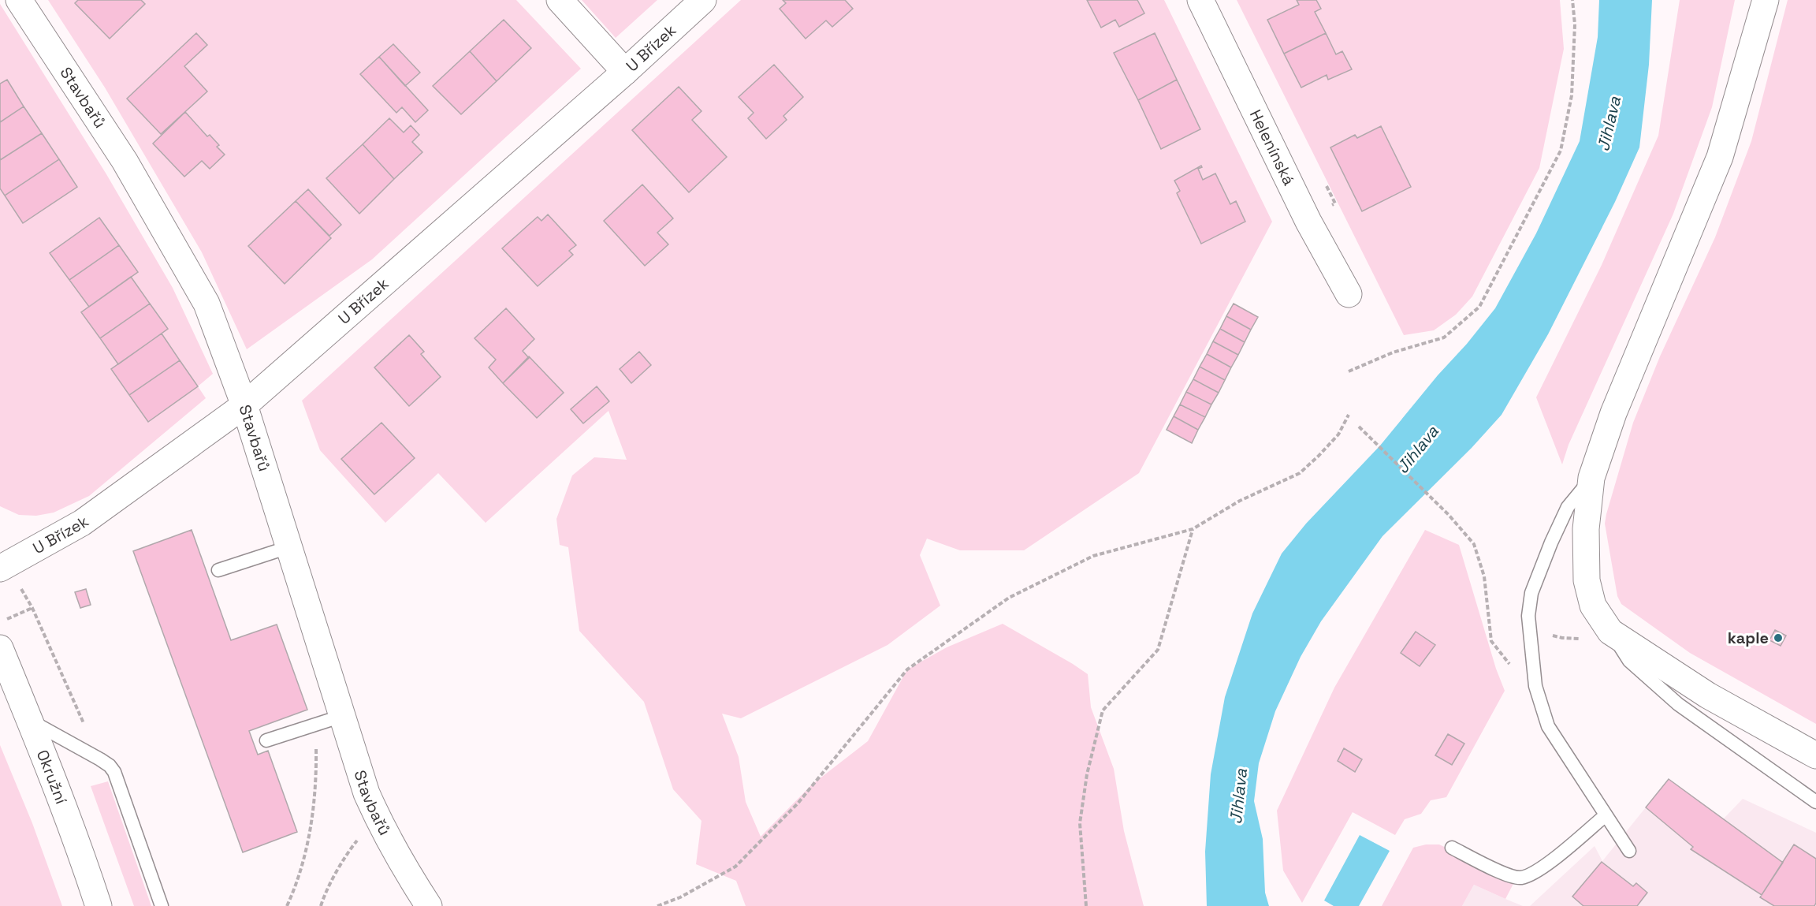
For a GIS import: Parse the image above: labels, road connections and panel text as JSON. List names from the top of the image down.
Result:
{
  "streets": {
    "street": [
      "U Břízek",
      "Stavbařů",
      "Helenínská",
      "Okružní"
    ]
  },
  "crossings": [
    ["U Břízek", "Stavbařů"]
  ],
  "water": ["Jihlava"],
  "places": ["kaple"]
}
